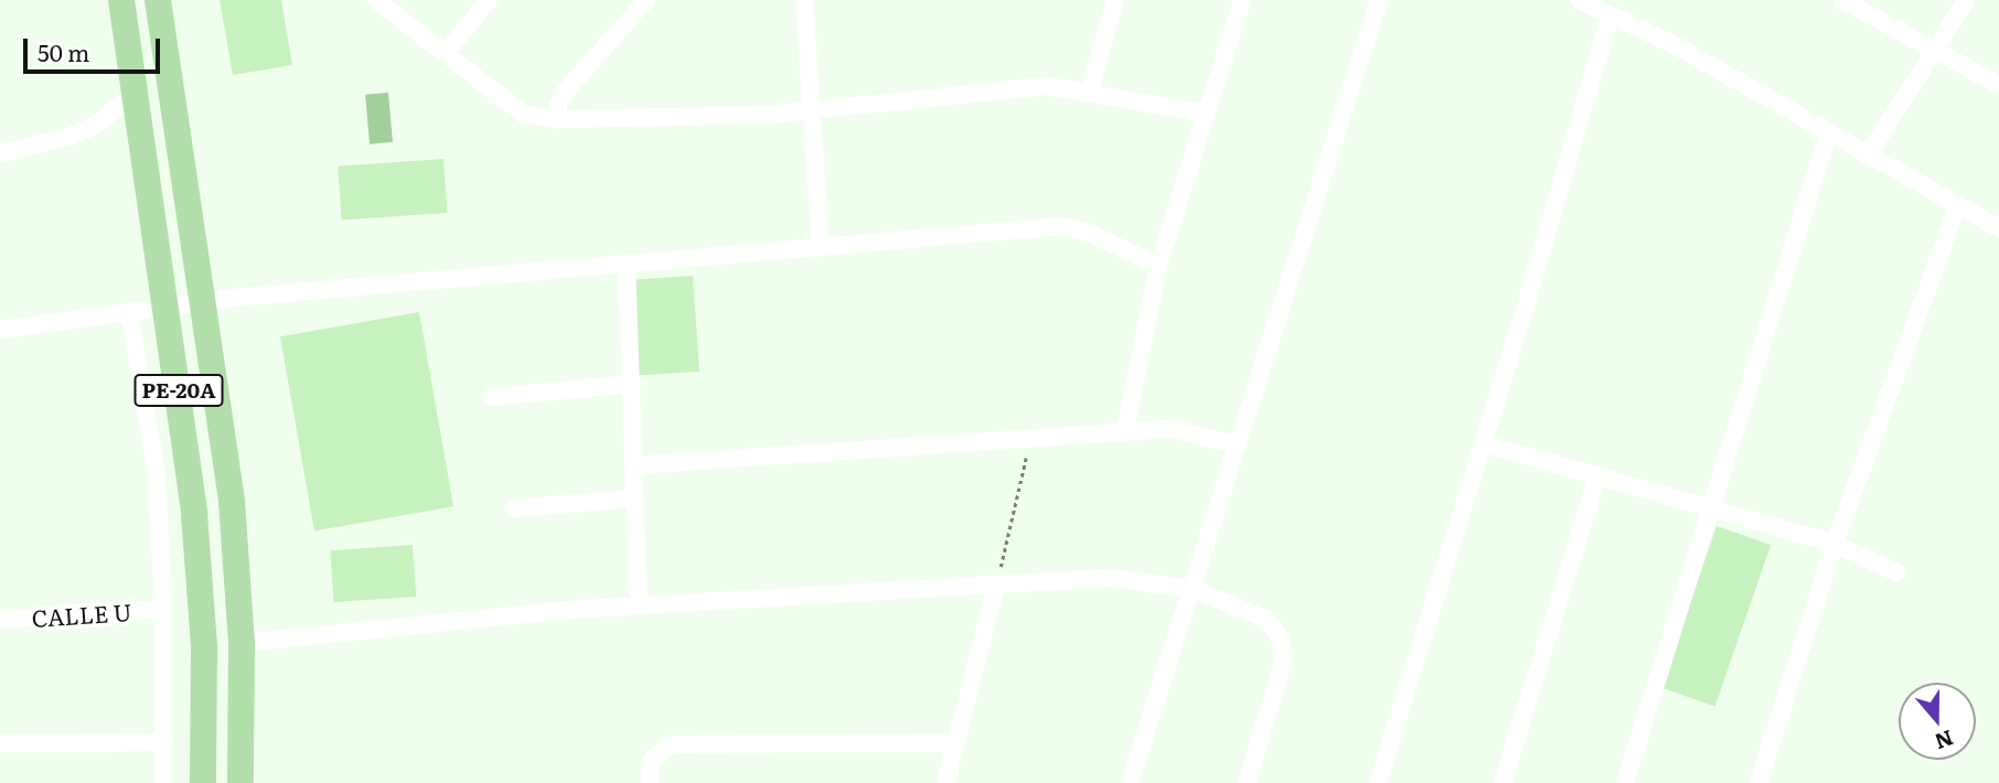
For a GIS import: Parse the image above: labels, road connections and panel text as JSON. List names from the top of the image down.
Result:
{
  "streets": {
    "highway": ["PE-20A"],
    "street": ["CALLE U"]
  },
  "scale_bar": "50 m",
  "north": "bottom"
}
